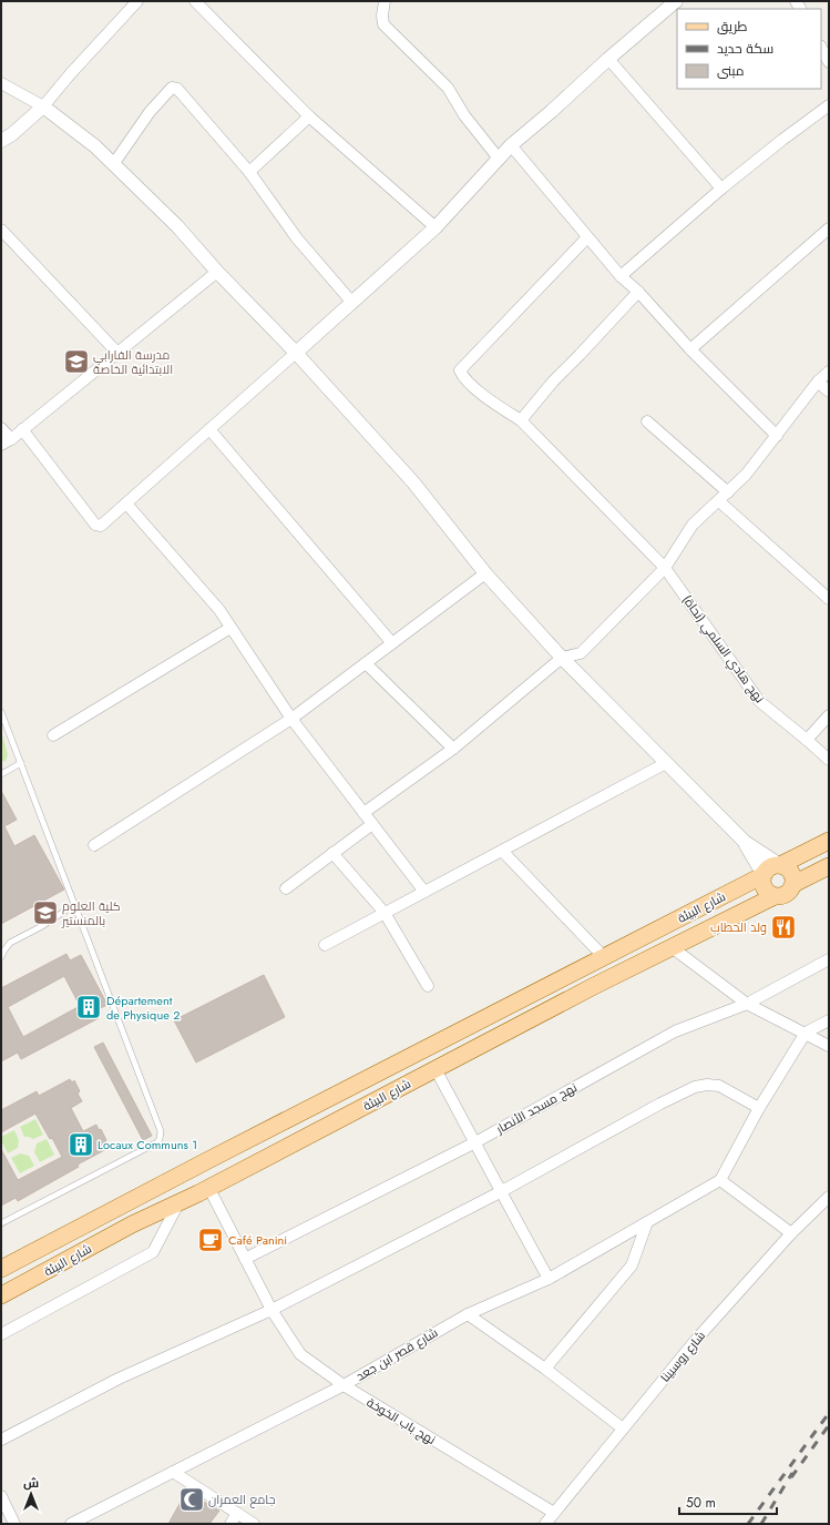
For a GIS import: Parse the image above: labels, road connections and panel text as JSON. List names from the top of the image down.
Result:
{
  "streets": {
    "main road": ["شارع البيئة"],
    "street": [
      "نهج هادي السلمي (نحاة)",
      "نهج مسجد الأنصار",
      "شارع قصر ابن جعد",
      "شارع روسبينا",
      "نهج باب الخوخة"
    ]
  },
  "crossings": [
    ["شارع البيئة", "نهج باب الخوخة"],
    ["نهج مسجد الأنصار", "نهج باب الخوخة"],
    ["شارع قصر ابن جعد", "نهج باب الخوخة"],
    ["شارع روسبينا", "نهج باب الخوخة"]
  ],
  "places": {
    "school or university": ["مدرسة الفارابي الابتدائية الخاصة", "كلية العلوم بالمنستير"],
    "restaurant": ["ولد الحطاب"],
    "building": ["Département de Physique 2", "Locaux Communs 1"],
    "cafe": ["Café Panini"],
    "mosque": ["جامع العمران"]
  },
  "legend": ["طريق", "سكة حديد", "مبنى"],
  "scale_bar": "50 m",
  "north": "top"
}
